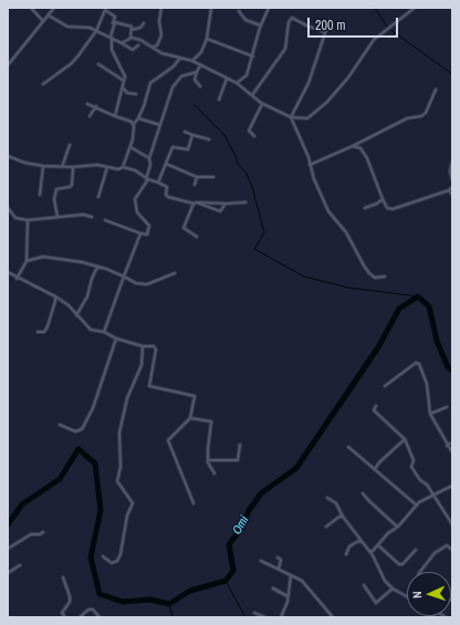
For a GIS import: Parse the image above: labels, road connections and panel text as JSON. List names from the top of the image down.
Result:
{
  "water": ["Omi"],
  "scale_bar": "200 m",
  "north": "left"
}
